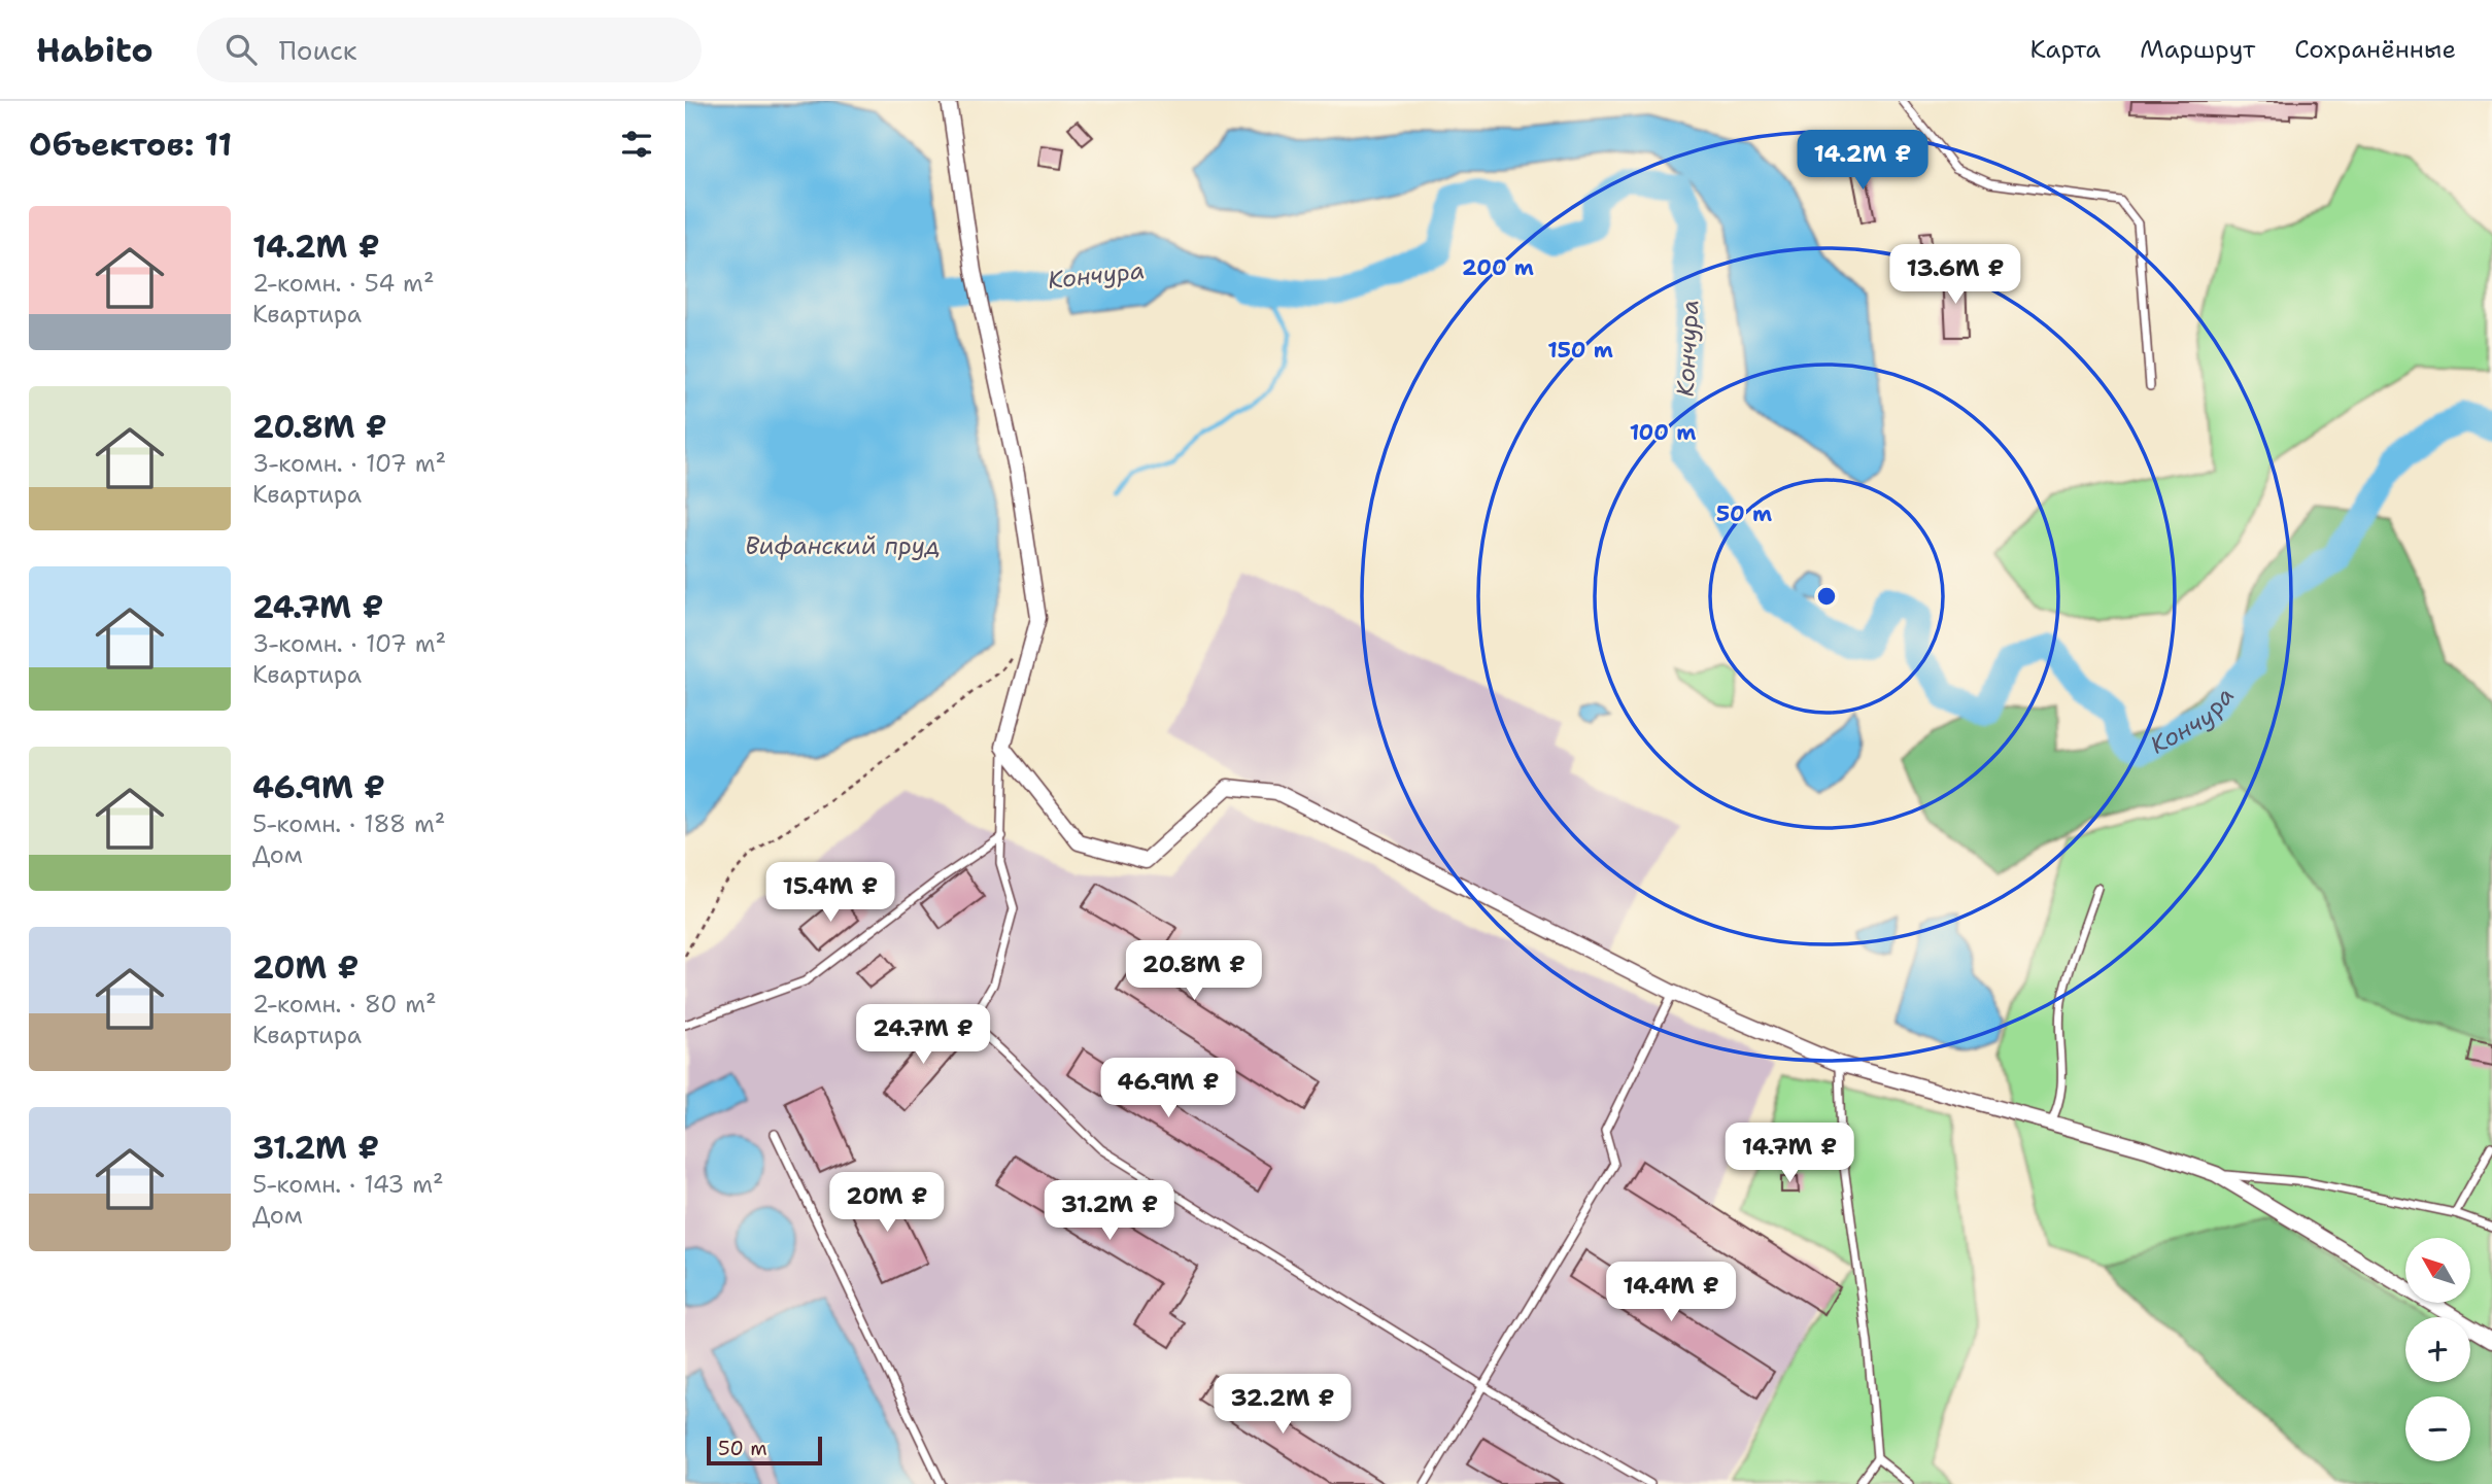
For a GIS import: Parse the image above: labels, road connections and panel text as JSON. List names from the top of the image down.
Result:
{
  "water": ["Кончура", "Вифанский пруд"],
  "scale_bar": "50 m",
  "north": "top left",
  "page": {
    "header": "Habito",
    "search": "Поиск",
    "nav": ["Карта", "Маршрут", "Сохранённые"],
    "heading": "Объектов: 11",
    "price": [
      "14.2M ₽",
      "13.6M ₽",
      "15.4M ₽",
      "20.8M ₽",
      "24.7M ₽",
      "46.9M ₽",
      "14.7M ₽",
      "20M ₽",
      "31.2M ₽",
      "14.4M ₽",
      "32.2M ₽"
    ],
    "list": [
      {
        "name": "14.2M ₽",
        "note": "2-комн. · 54 m² · Квартира"
      },
      {
        "name": "20.8M ₽",
        "note": "3-комн. · 107 m² · Квартира"
      },
      {
        "name": "24.7M ₽",
        "note": "3-комн. · 107 m² · Квартира"
      },
      {
        "name": "46.9M ₽",
        "note": "5-комн. · 188 m² · Дом"
      },
      {
        "name": "20M ₽",
        "note": "2-комн. · 80 m² · Квартира"
      },
      {
        "name": "31.2M ₽",
        "note": "5-комн. · 143 m² · Дом"
      }
    ],
    "map_buttons": ["+", "−"],
    "scale": "50 m"
  },
  "rings": [
    "200 m",
    "150 m",
    "100 m",
    "50 m"
  ]
}
